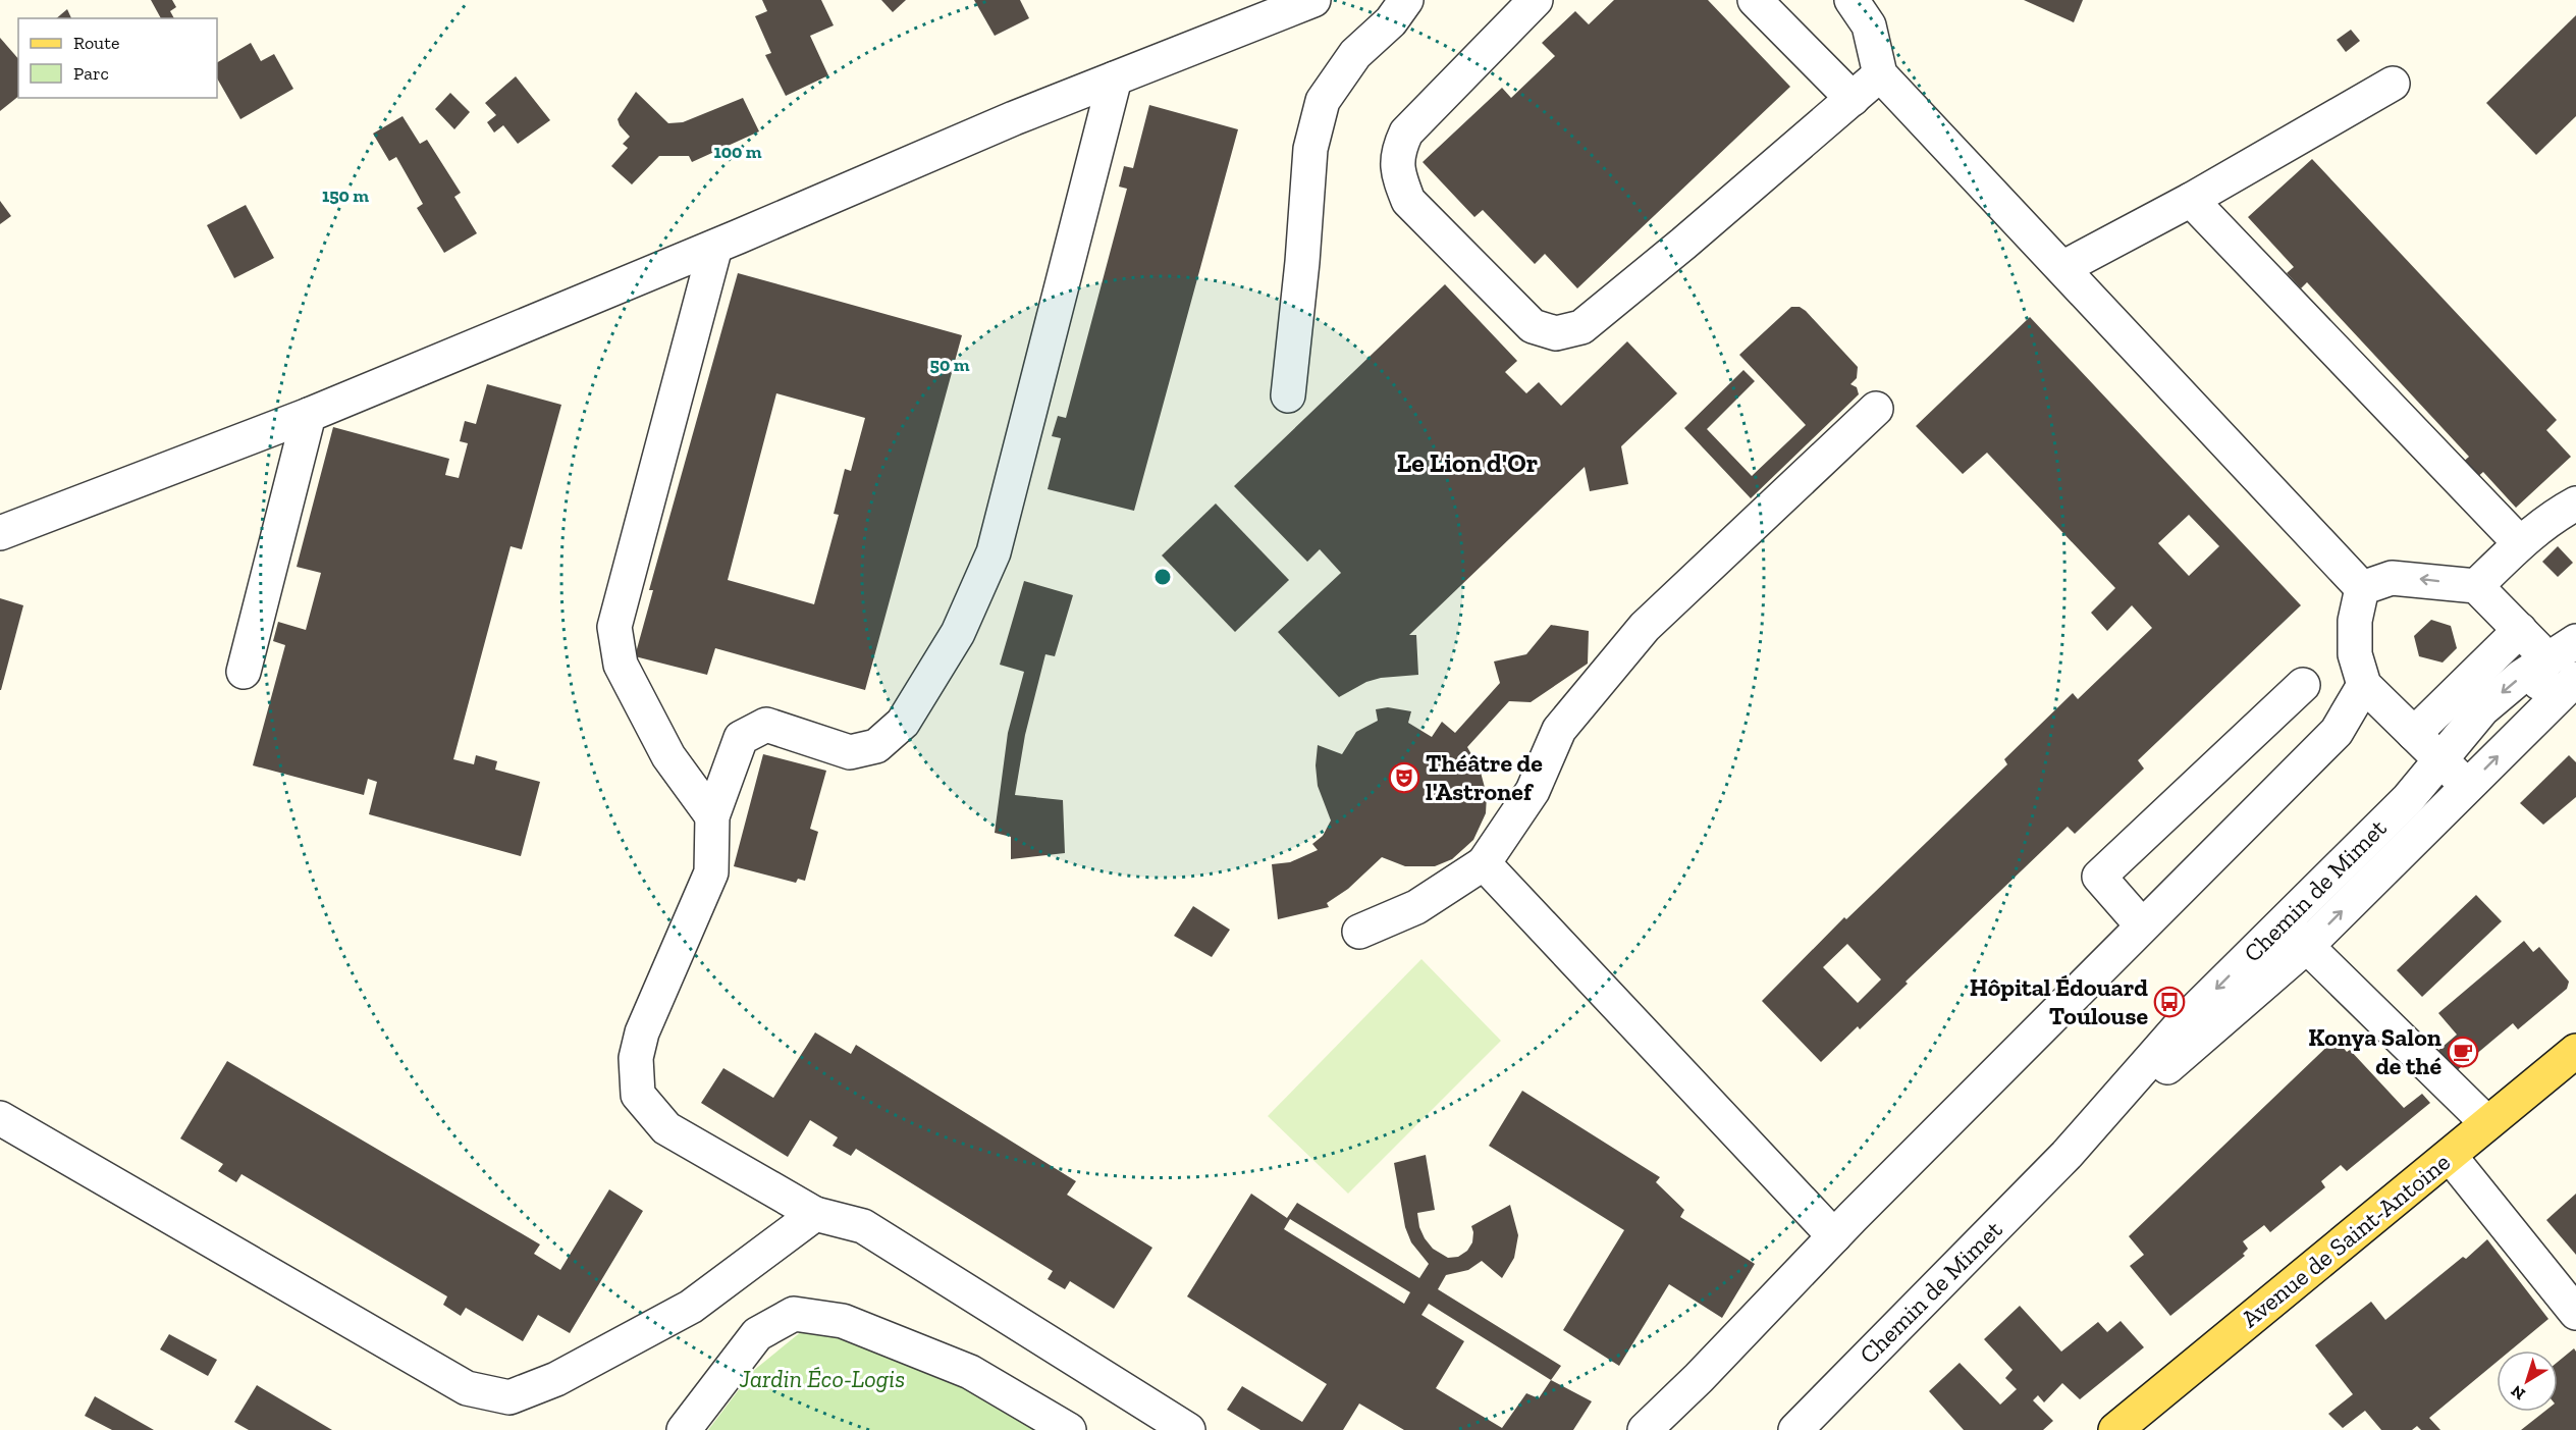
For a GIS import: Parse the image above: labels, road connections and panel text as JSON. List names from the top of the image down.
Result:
{
  "streets": {
    "main road": ["Avenue de Saint-Antoine"],
    "street": ["Chemin de Mimet"]
  },
  "districts": ["Le Lion d'Or"],
  "parks": ["Jardin Éco-Logis"],
  "places": {
    "theatre": ["Théâtre de l'Astronef"],
    "bus stop": ["Hôpital Édouard Toulouse"],
    "cafe": ["Konya Salon de thé"]
  },
  "legend": ["Route", "Parc"],
  "north": "bottom left",
  "rings": ["100 m", "150 m", "50 m"]
}
